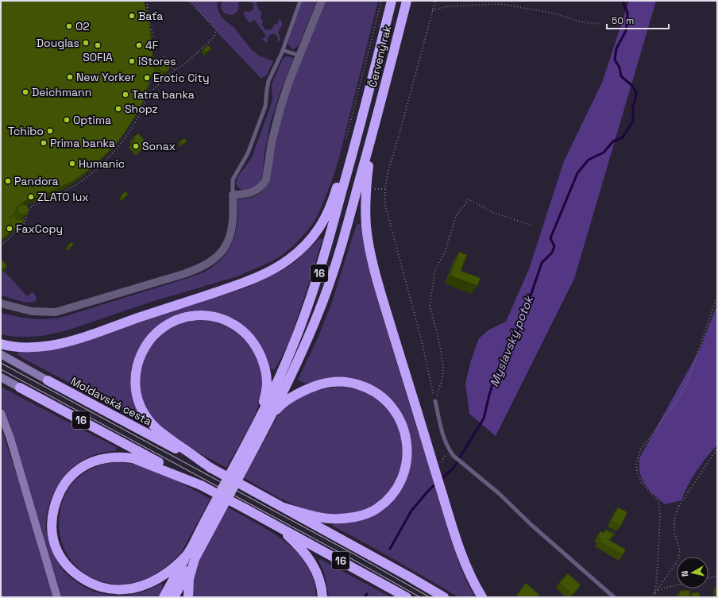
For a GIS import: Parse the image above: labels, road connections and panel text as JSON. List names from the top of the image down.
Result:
{
  "streets": {
    "highway": ["Červený rak", "16", "Moldavská cesta"]
  },
  "crossings": [
    ["Červený rak", "16"],
    ["16", "Moldavská cesta"]
  ],
  "water": ["Myslavský potok"],
  "places": [
    "Baťa",
    "O2",
    "Douglas",
    "SOFIA",
    "4F",
    "iStores",
    "New Yorker",
    "Erotic City",
    "Deichmann",
    "Tatra banka",
    "Shopz",
    "Optima",
    "Tchibo",
    "Prima banka",
    "Sonax",
    "Humanic",
    "Pandora",
    "ZLATO lux",
    "FaxCopy"
  ],
  "scale_bar": "50 m",
  "north": "left"
}
